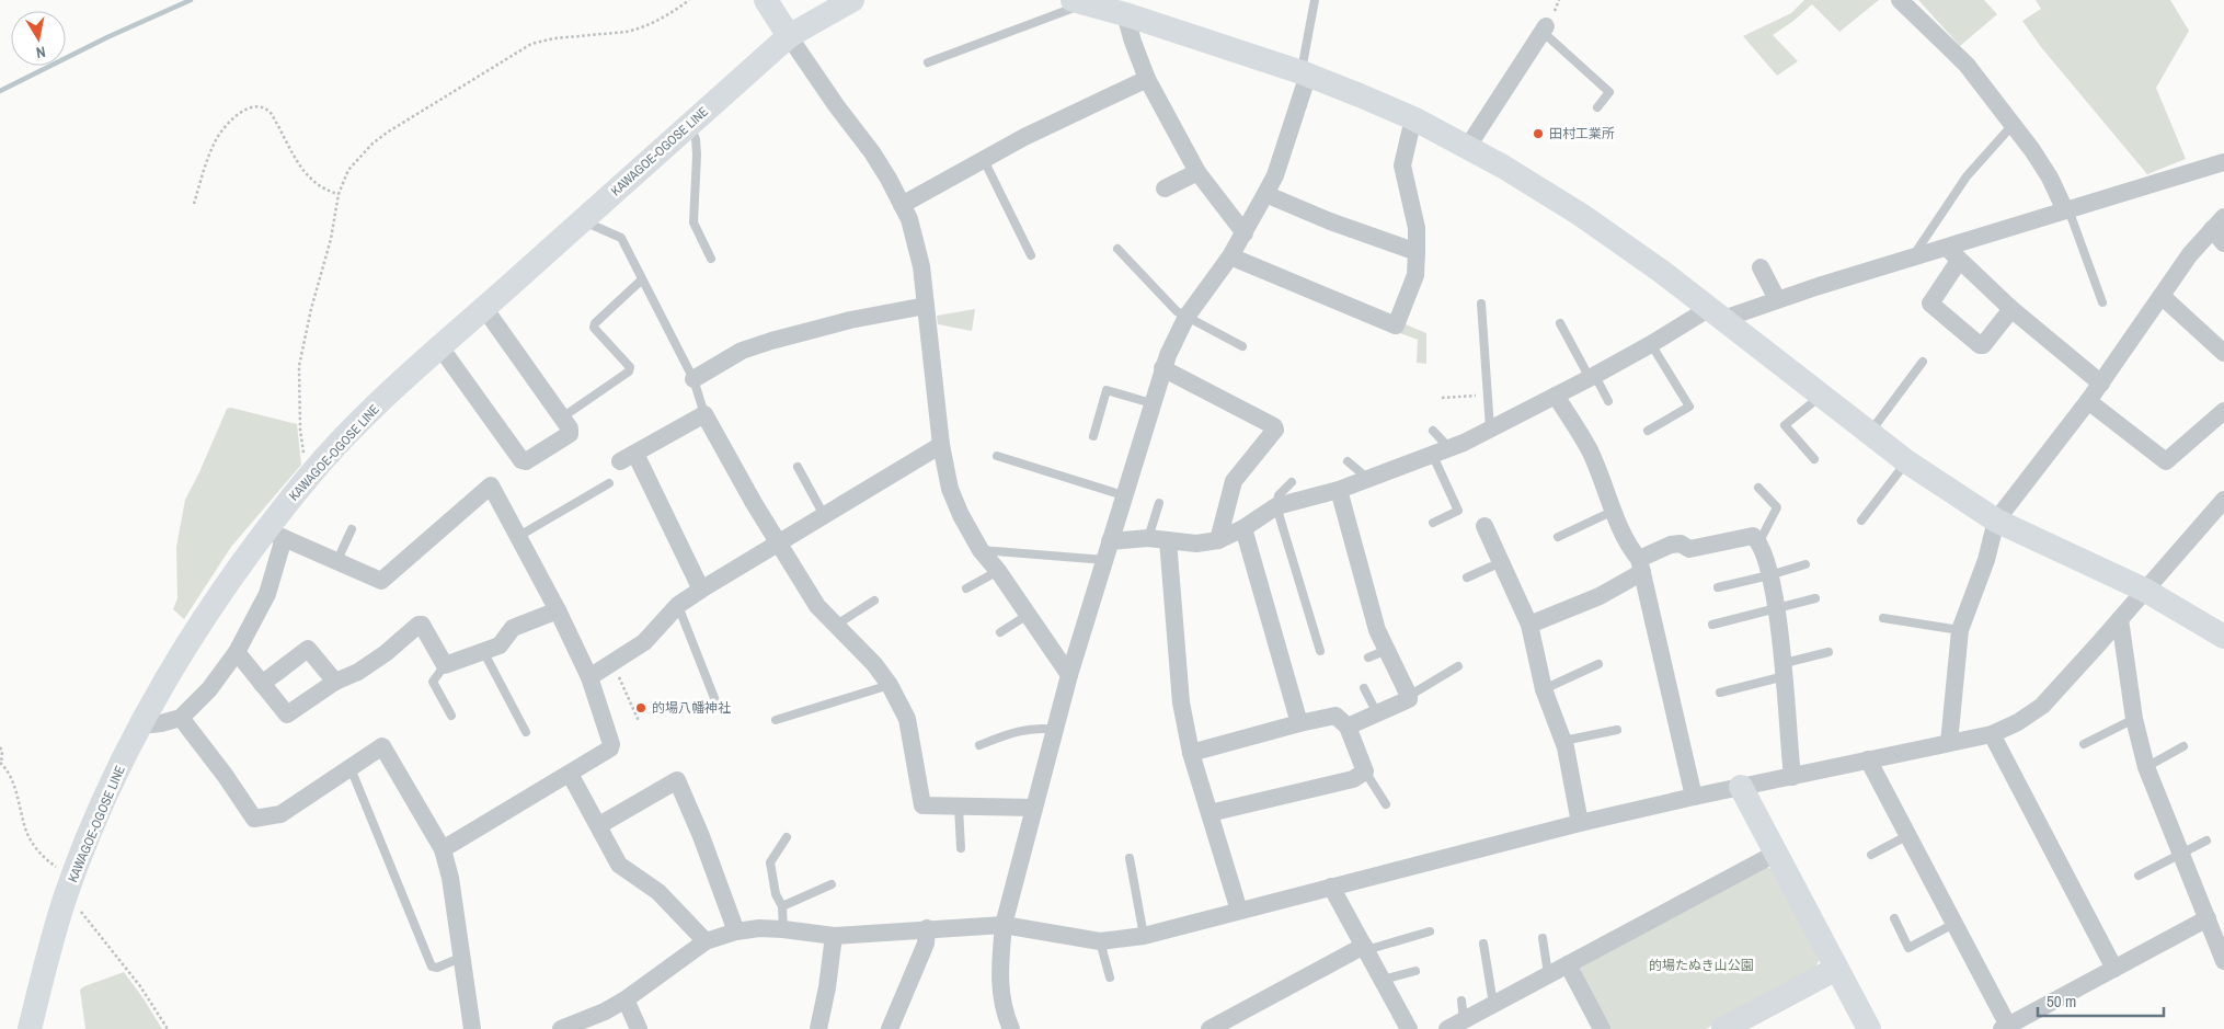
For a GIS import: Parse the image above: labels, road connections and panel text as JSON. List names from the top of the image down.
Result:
{
  "streets": {
    "street": ["KAWAGOE-OGOSE LINE"]
  },
  "parks": ["的場たぬき山公園"],
  "places": ["田村工業所", "的場八幡神社"],
  "scale_bar": "50 m",
  "north": "bottom"
}
